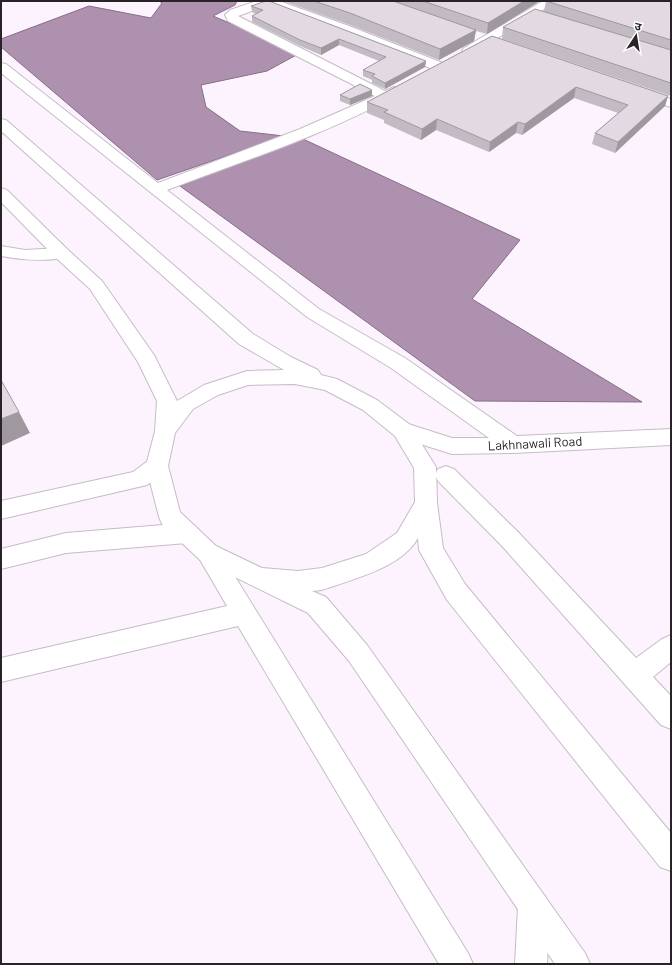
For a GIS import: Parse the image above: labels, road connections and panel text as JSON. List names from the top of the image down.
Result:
{
  "streets": {
    "street": ["Lakhnawali Road"]
  },
  "north": "top"
}
